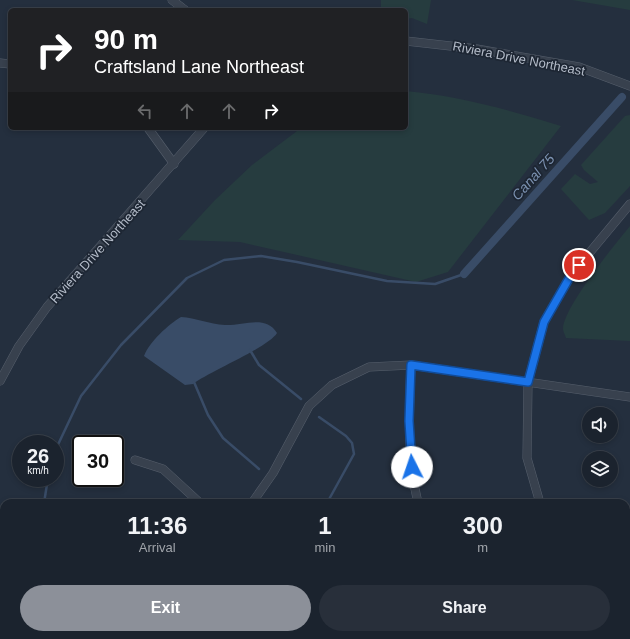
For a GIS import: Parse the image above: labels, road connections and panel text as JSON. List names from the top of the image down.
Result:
{
  "streets": {
    "street": ["Riviera Drive Northeast"]
  },
  "water": ["Canal 75"],
  "page": {
    "turn": ["90 m", "Craftsland Lane Northeast"],
    "speed": "26 km/h",
    "limit": "30",
    "eta": [
      "11:36",
      "Arrival",
      "1",
      "min",
      "300",
      "m"
    ],
    "buttons": ["Exit", "Share"]
  }
}
